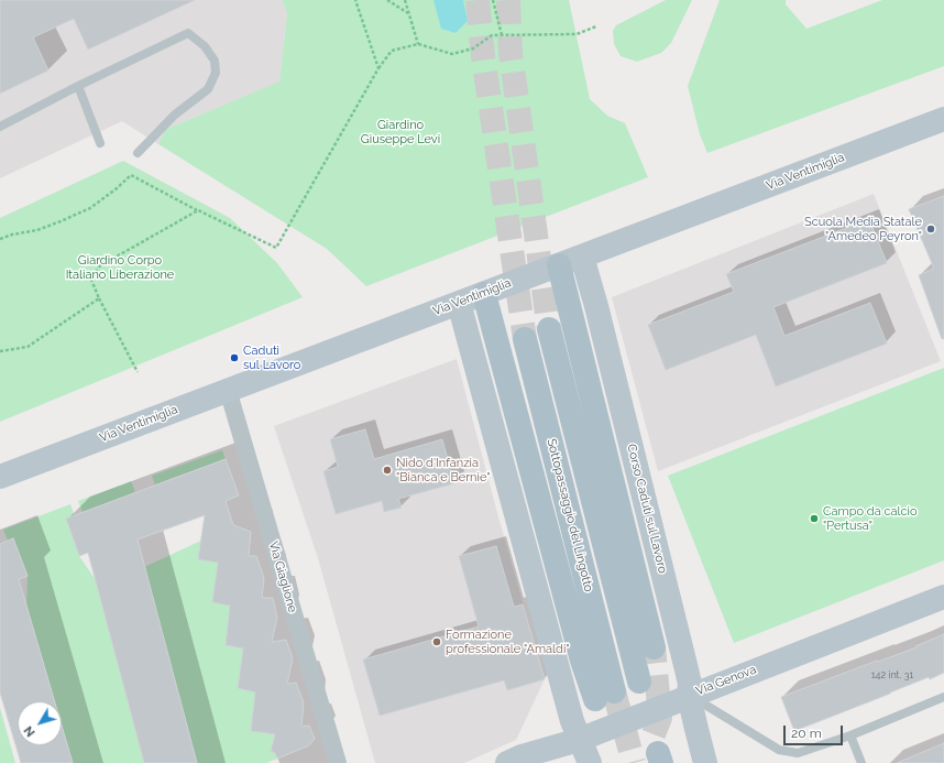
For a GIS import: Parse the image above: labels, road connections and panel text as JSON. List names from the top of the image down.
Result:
{
  "streets": {
    "main road": ["Sottopassaggio del Lingotto"],
    "street": [
      "Via Ventimiglia",
      "Corso Caduti sul Lavoro",
      "Via Giaglione",
      "Via Genova"
    ]
  },
  "crossings": [
    ["Via Ventimiglia", "Corso Caduti sul Lavoro"],
    ["Via Ventimiglia", "Sottopassaggio del Lingotto"],
    ["Via Ventimiglia", "Via Giaglione"],
    ["Corso Caduti sul Lavoro", "Via Genova"]
  ],
  "parks": ["Giardino Giuseppe Levi", "Giardino Corpo Italiano Liberazione"],
  "places": [
    "Scuola Media Statale \"Amedeo Peyron\"",
    "Caduti sul Lavoro",
    "Nido d'Infanzia \"Bianca e Bernie\"",
    "Campo da calcio \"Pertusa\"",
    "Formazione professionale \"Amaldi\""
  ],
  "house_numbers": ["142 int. 31"],
  "scale_bar": "20 m",
  "north": "bottom left"
}
